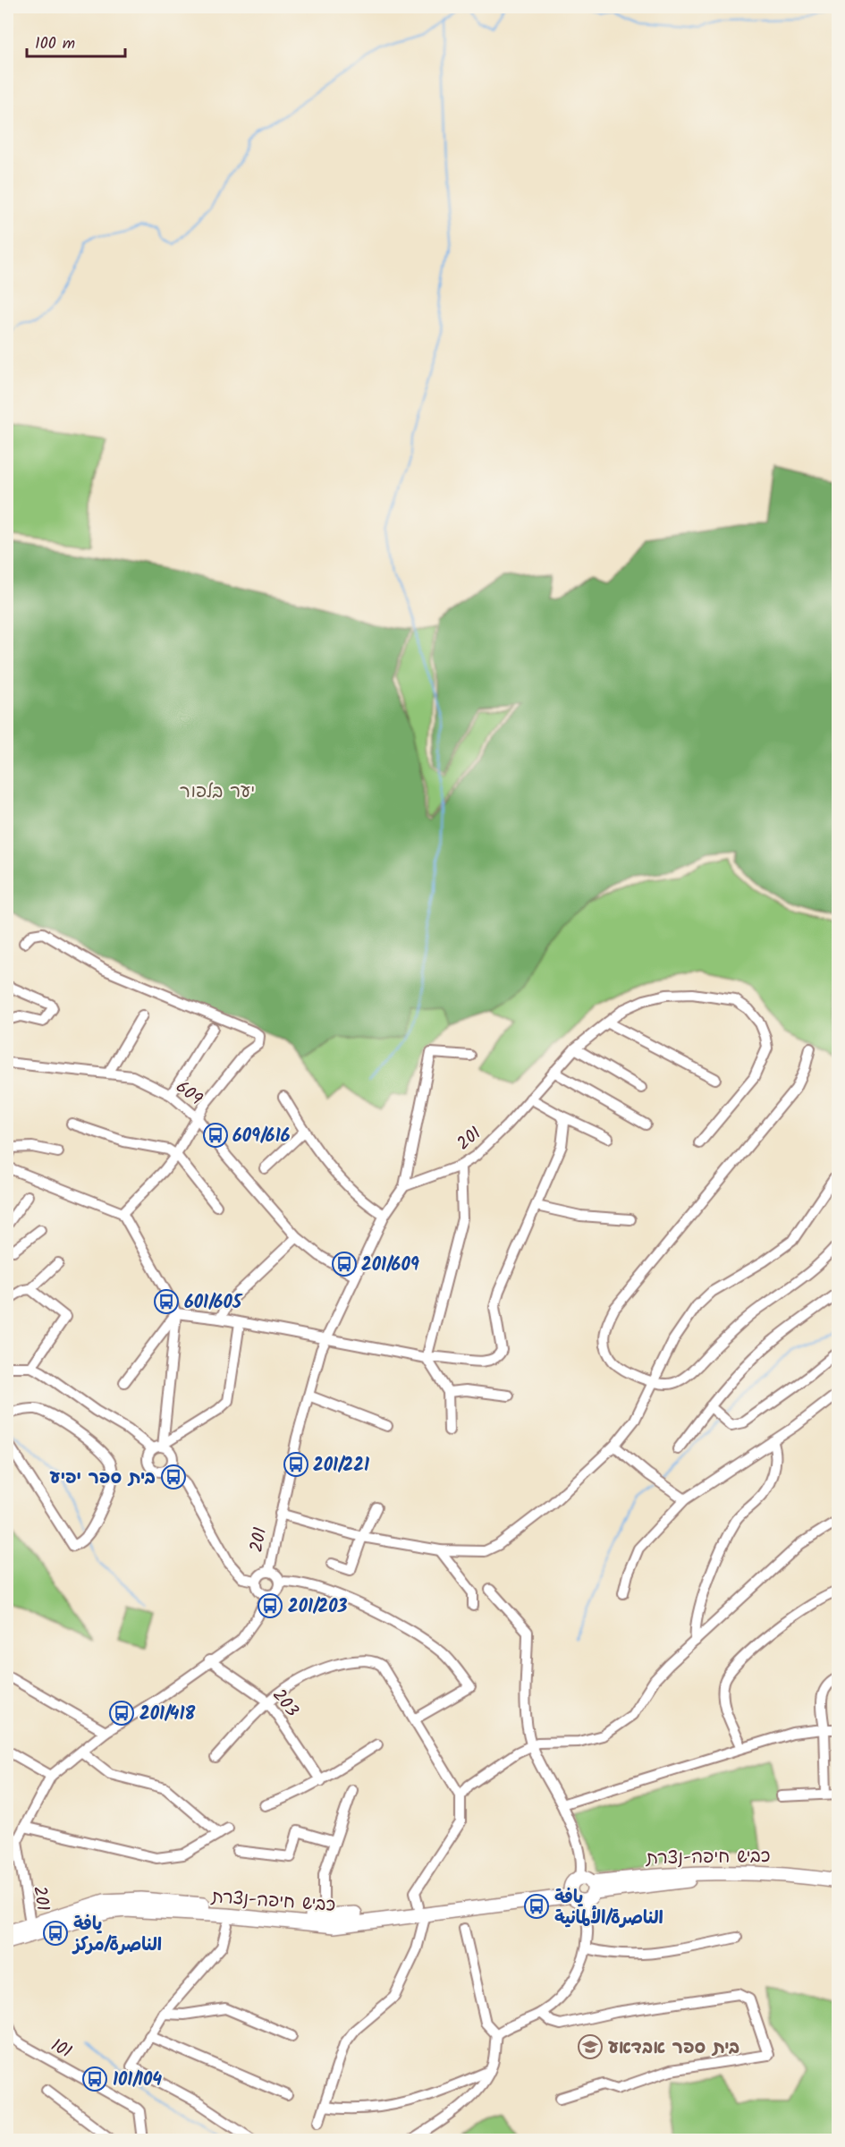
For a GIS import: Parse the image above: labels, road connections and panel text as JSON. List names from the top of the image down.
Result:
{
  "streets": {
    "highway": ["כביש חיפה-נצרת"],
    "street": [
      "609",
      "201",
      "203",
      "101"
    ]
  },
  "crossings": [
    ["609", "201"],
    ["201", "203"],
    ["201", "כביש חיפה-נצרת"]
  ],
  "parks": ["יער בלפור"],
  "places": {
    "bus stop": [
      "609/616",
      "201/609",
      "601/605",
      "201/221",
      "בית ספר יפיע",
      "201/203",
      "201/418",
      "يافة الناصرة/الألمانية",
      "يافة الناصرة/مركز",
      "101/104"
    ],
    "school or university": ["בית ספר אבדאע"]
  },
  "scale_bar": "100 m"
}
